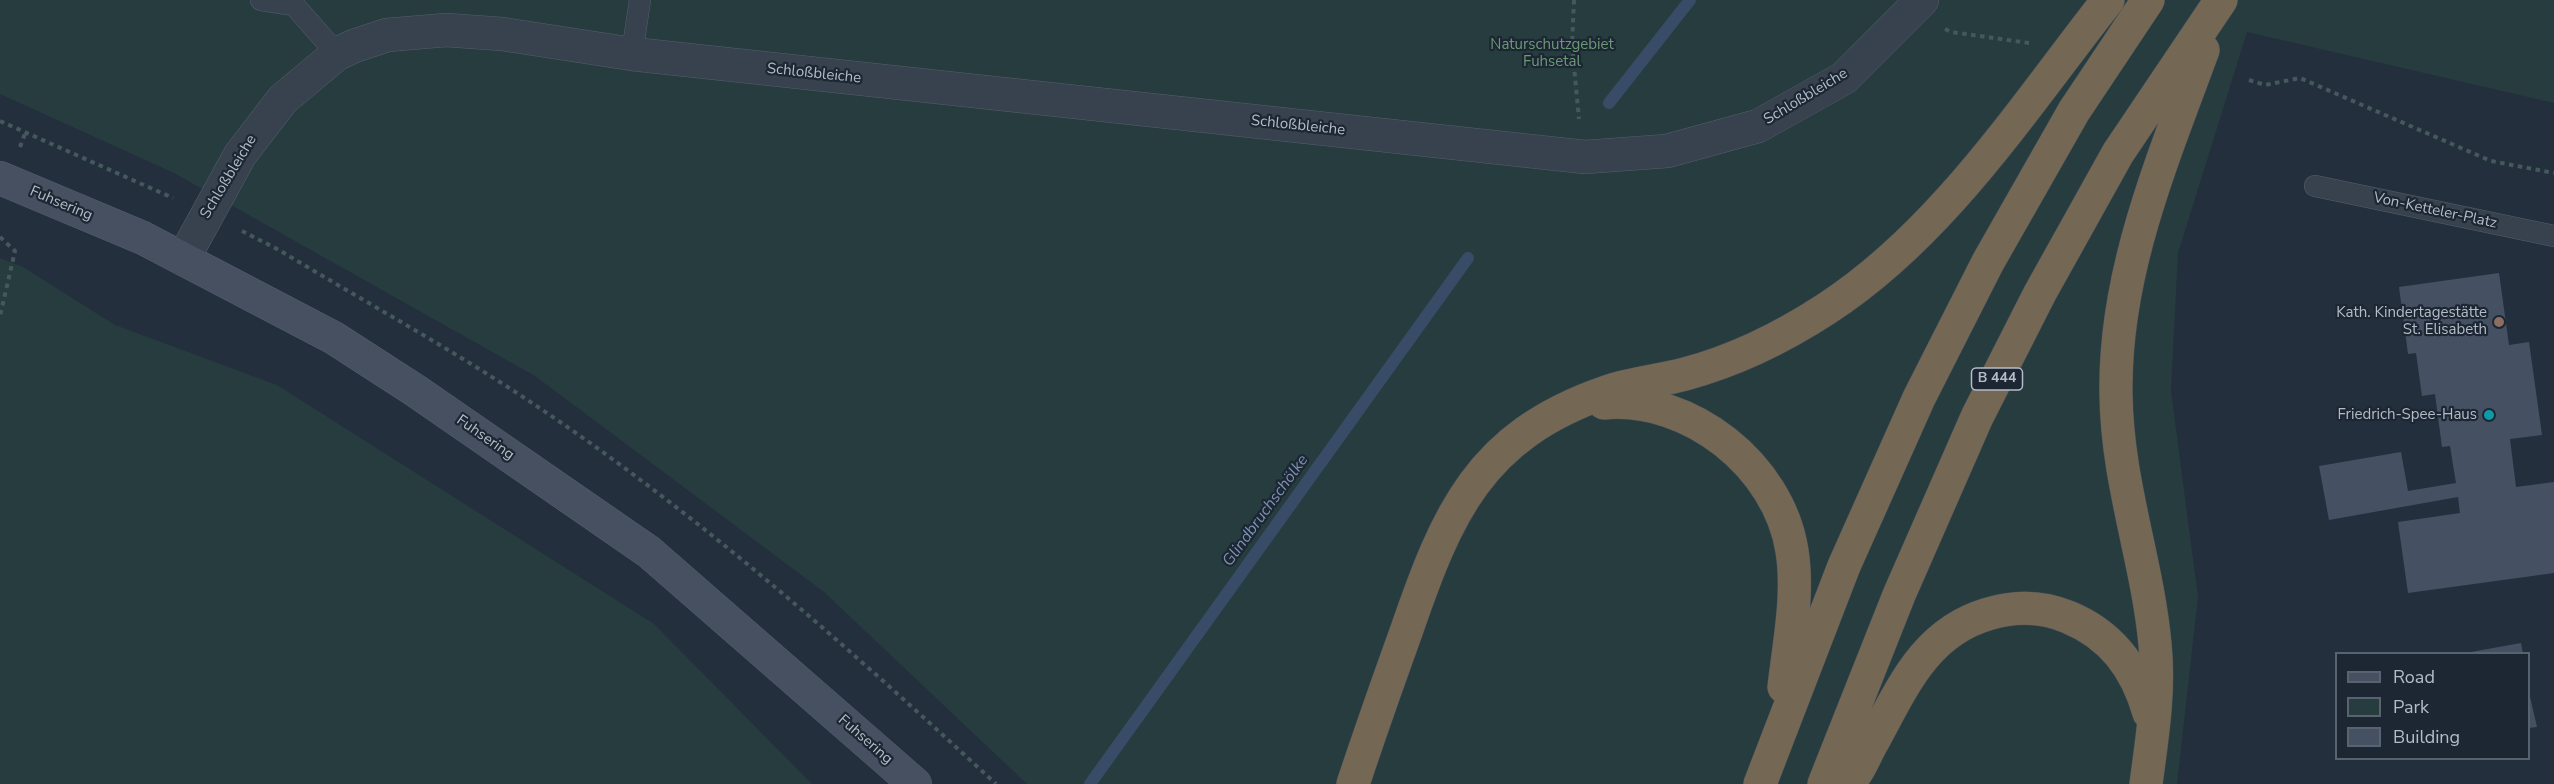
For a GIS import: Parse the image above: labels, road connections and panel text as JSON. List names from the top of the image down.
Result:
{
  "streets": {
    "highway": ["B 444"],
    "main road": ["Fuhsering"],
    "street": ["Schloßbleiche"],
    "lane": ["Von-Ketteler-Platz"]
  },
  "crossings": [
    ["Schloßbleiche", "Fuhsering"]
  ],
  "water": ["Glindbruchschölke"],
  "parks": ["Naturschutzgebiet Fuhsetal"],
  "places": ["Kath. Kindertagestätte St. Elisabeth", "Friedrich-Spee-Haus"],
  "legend": ["Road", "Park", "Building"]
}
